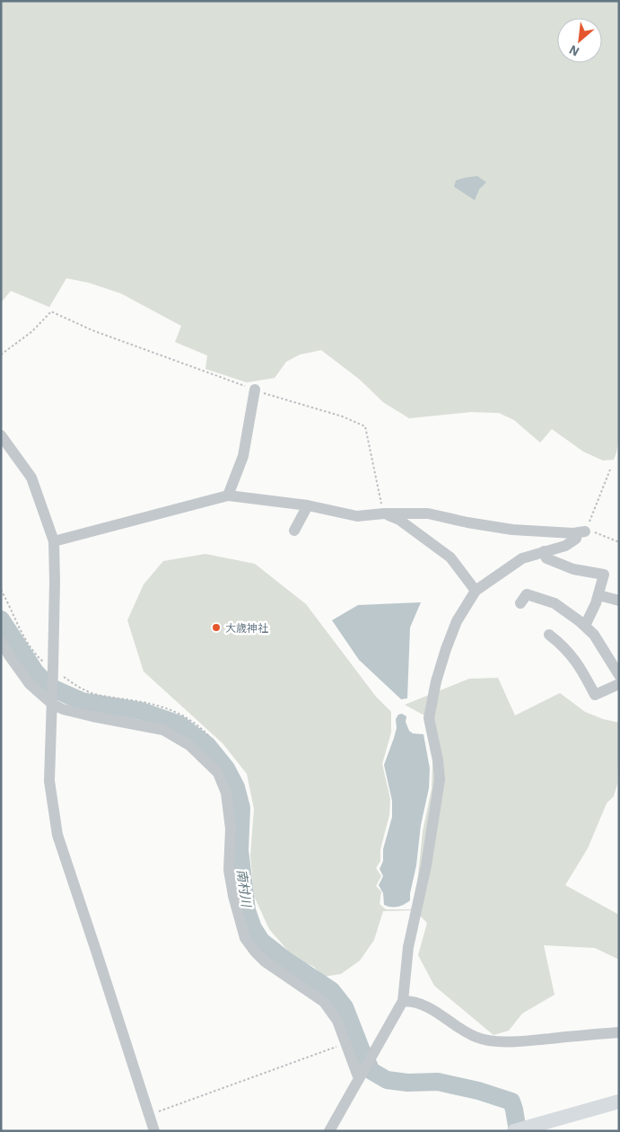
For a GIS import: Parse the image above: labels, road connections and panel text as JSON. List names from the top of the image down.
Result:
{
  "water": ["南村川"],
  "places": ["大歳神社"],
  "north": "bottom left"
}
